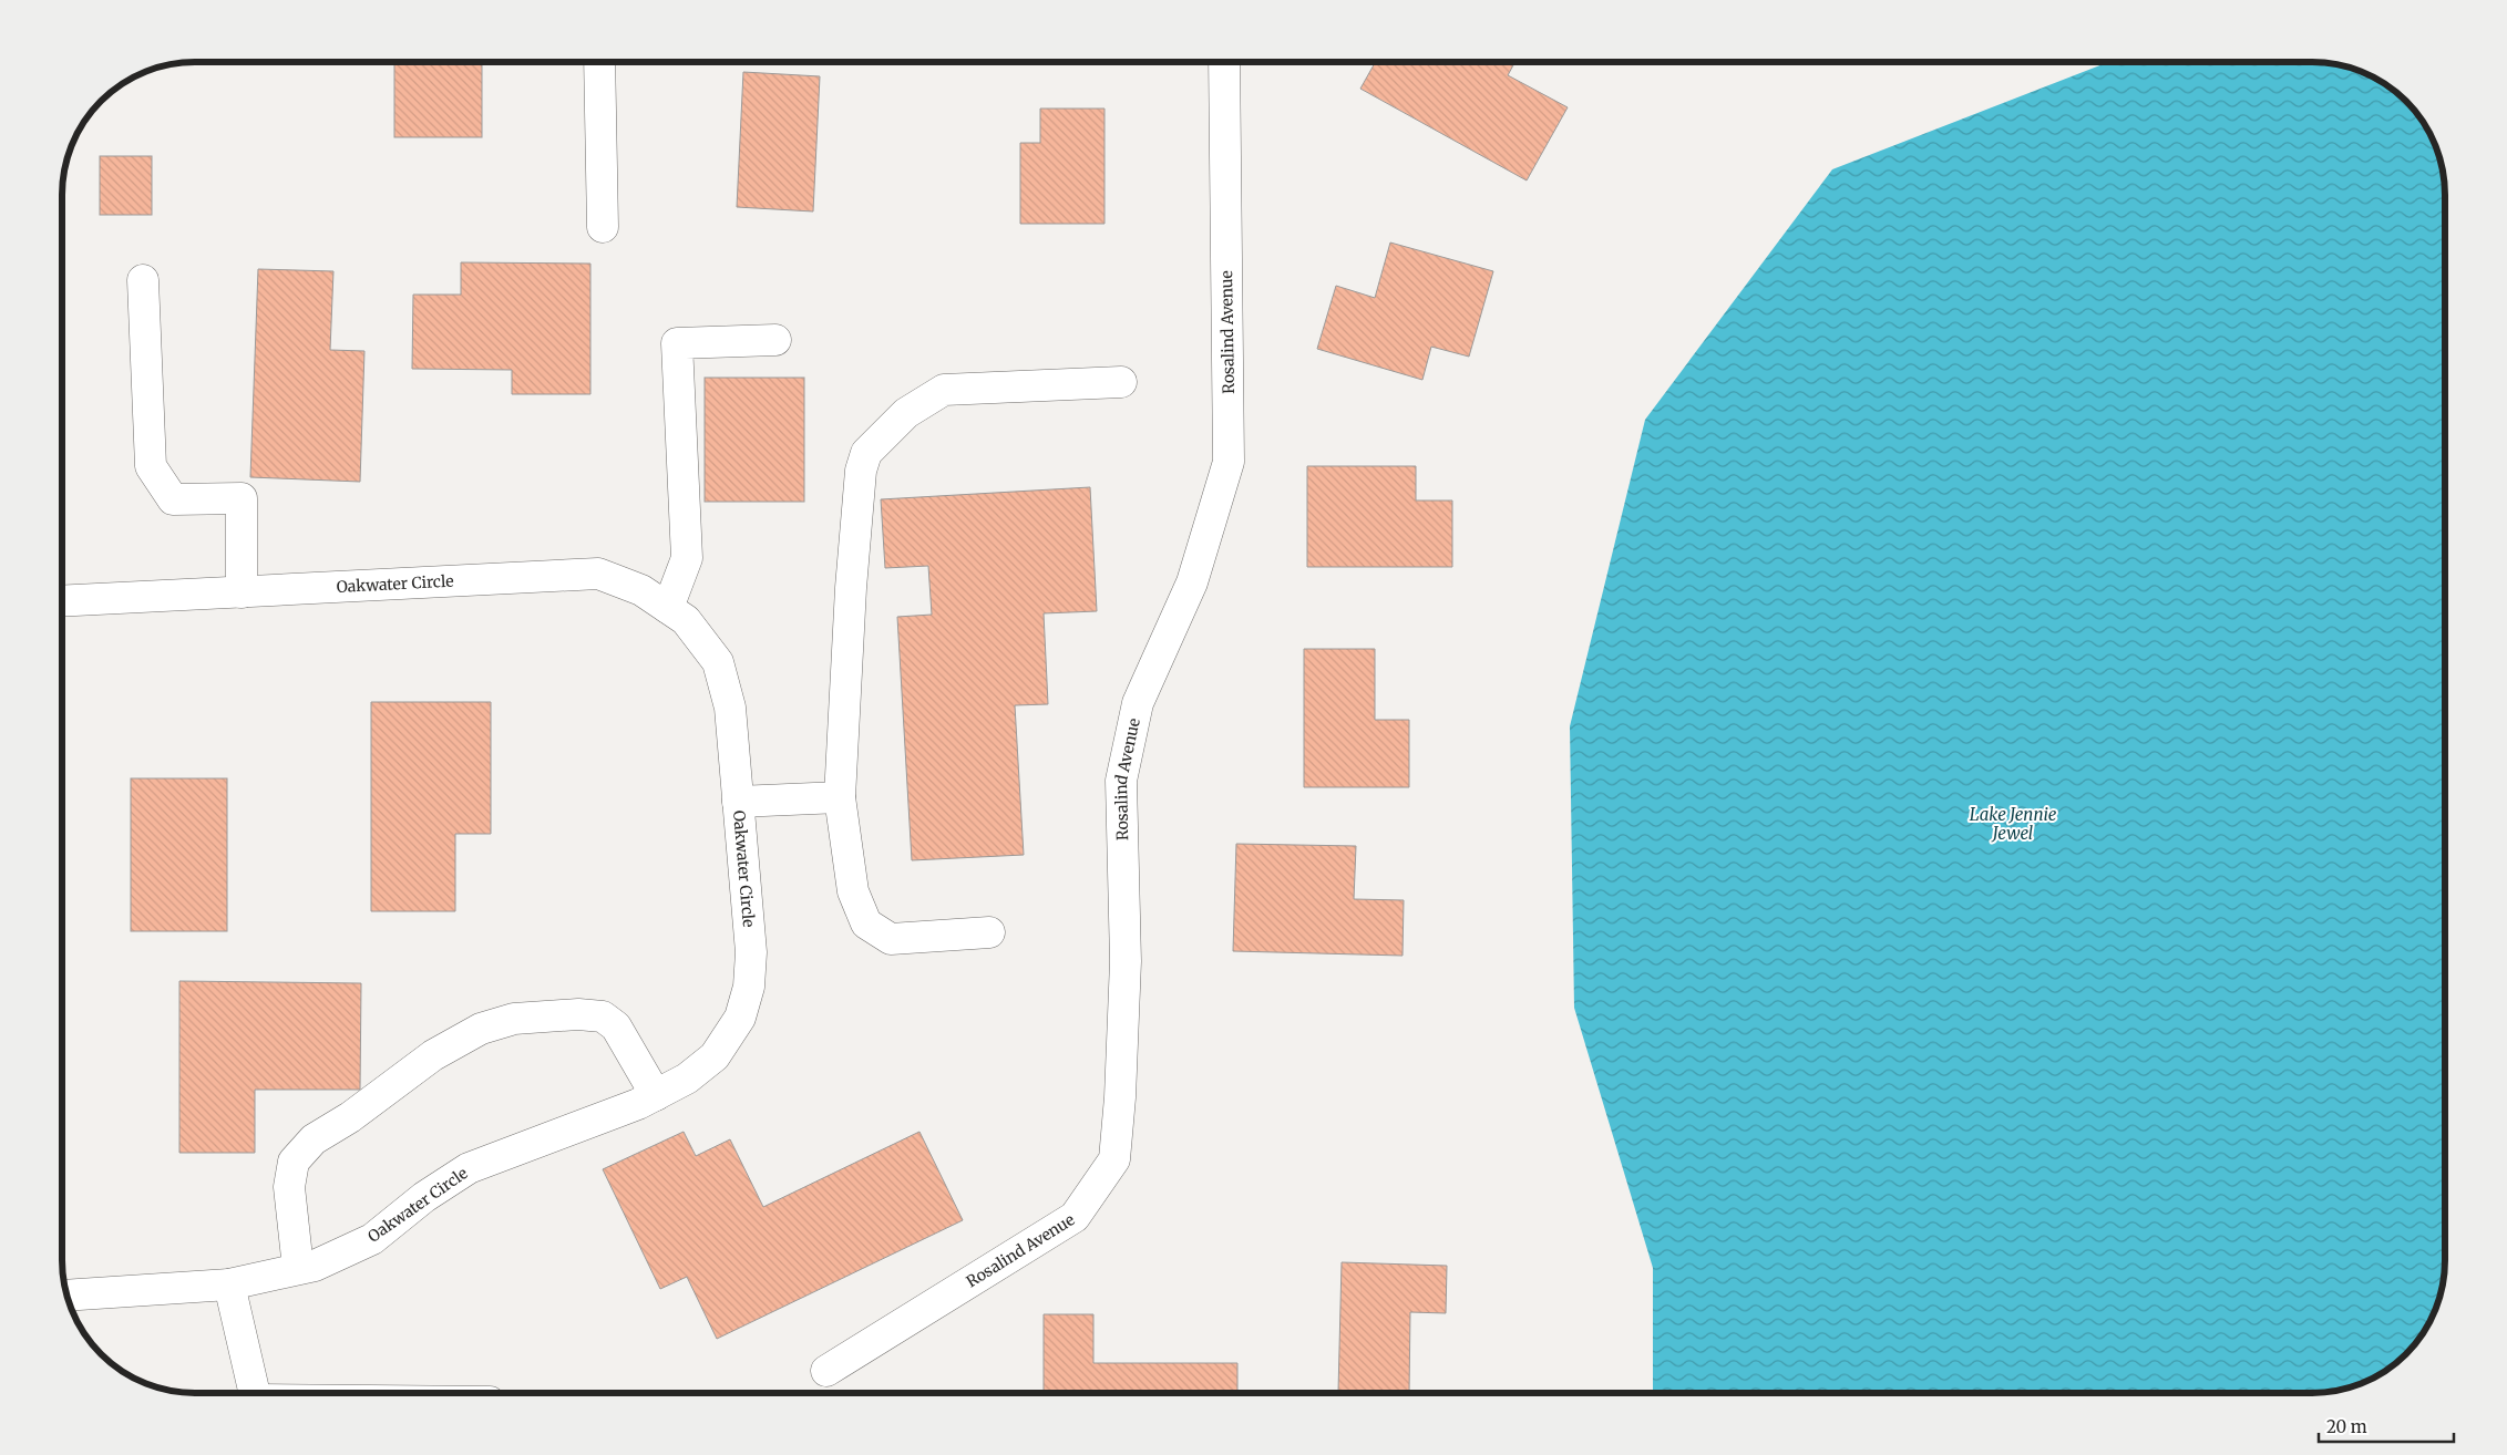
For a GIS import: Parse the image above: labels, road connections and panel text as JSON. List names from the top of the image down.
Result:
{
  "streets": {
    "street": ["Rosalind Avenue", "Oakwater Circle"]
  },
  "water": ["Lake Jennie Jewel"],
  "scale_bar": "20 m"
}
